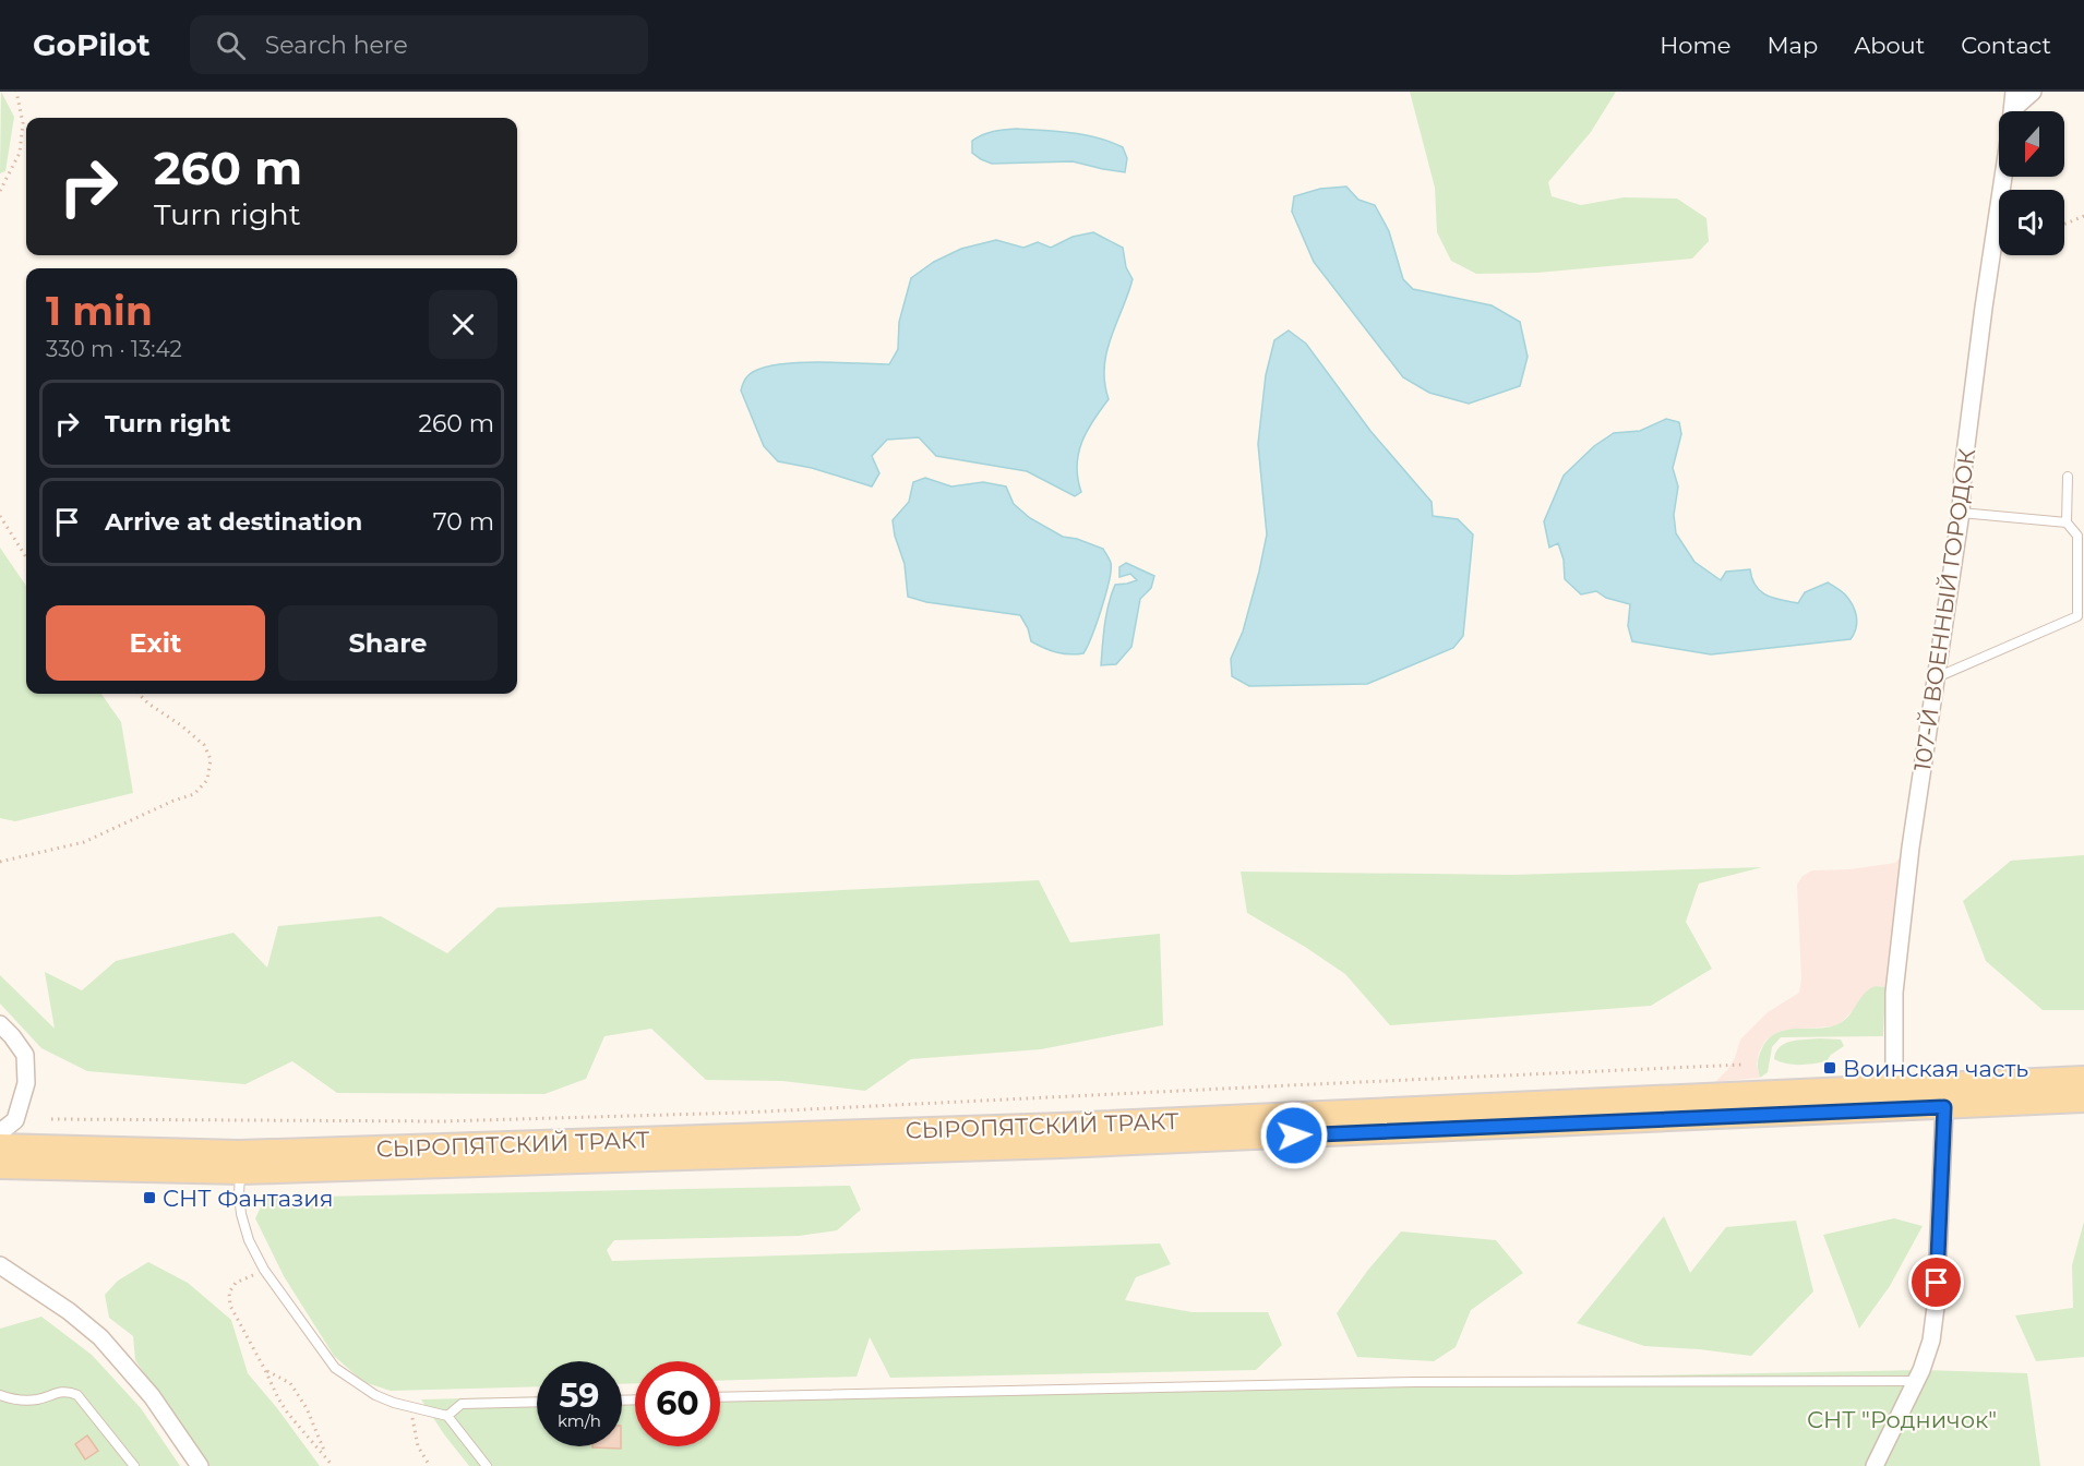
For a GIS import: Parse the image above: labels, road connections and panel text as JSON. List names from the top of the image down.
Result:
{
  "streets": {
    "main road": ["СЫРОПЯТСКИЙ ТРАКТ"],
    "street": ["107-Й ВОЕННЫЙ ГОРОДОК"]
  },
  "crossings": [
    ["107-Й ВОЕННЫЙ ГОРОДОК", "СЫРОПЯТСКИЙ ТРАКТ"]
  ],
  "parks": ["СНТ \"Родничок\""],
  "places": {
    "transit": ["Воинская часть", "СНТ Фантазия"]
  },
  "north": "bottom",
  "page": {
    "header": "GoPilot",
    "search": "Search here",
    "nav": [
      "Home",
      "Map",
      "About",
      "Contact"
    ],
    "turn": ["260 m", "Turn right"],
    "heading": ["1 min", "330 m · 13:42"],
    "list": [
      {
        "name": "Turn right",
        "value": "260 m"
      },
      {
        "name": "Arrive at destination",
        "value": "70 m"
      }
    ],
    "buttons": ["Exit", "Share"],
    "speed": "59 km/h",
    "limit": "60"
  }
}
